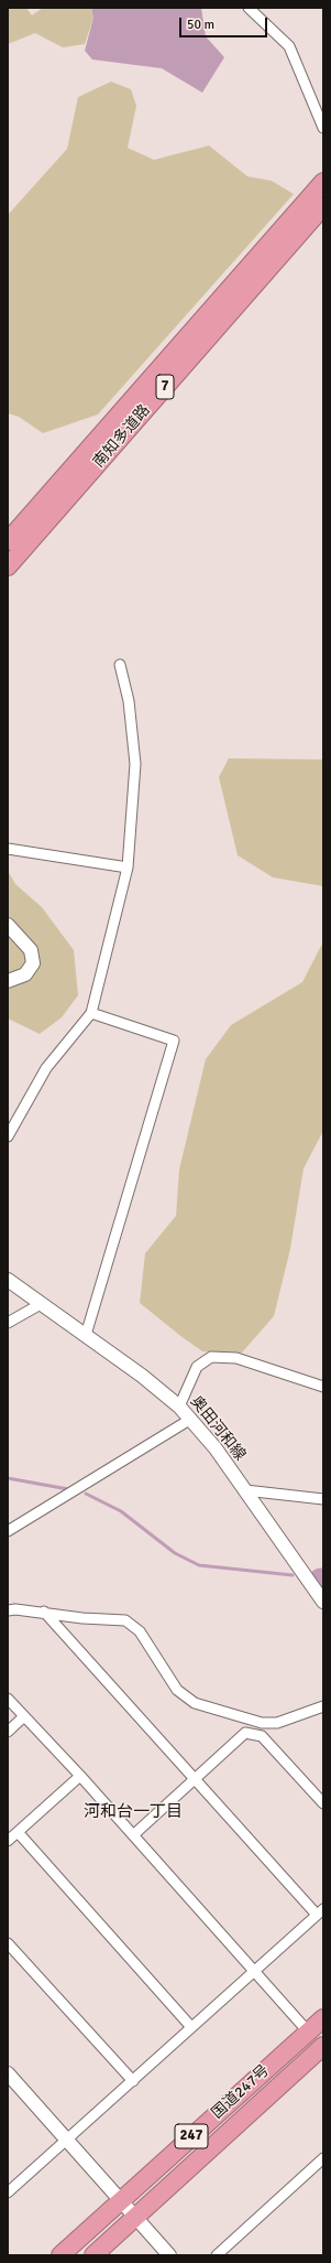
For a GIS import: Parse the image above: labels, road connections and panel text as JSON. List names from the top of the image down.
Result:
{
  "streets": {
    "highway": [
      "7",
      "南知多道路",
      "国道247号",
      "247"
    ],
    "main road": ["奥田河和線"]
  },
  "districts": ["河和台一丁目"],
  "scale_bar": "50 m"
}
